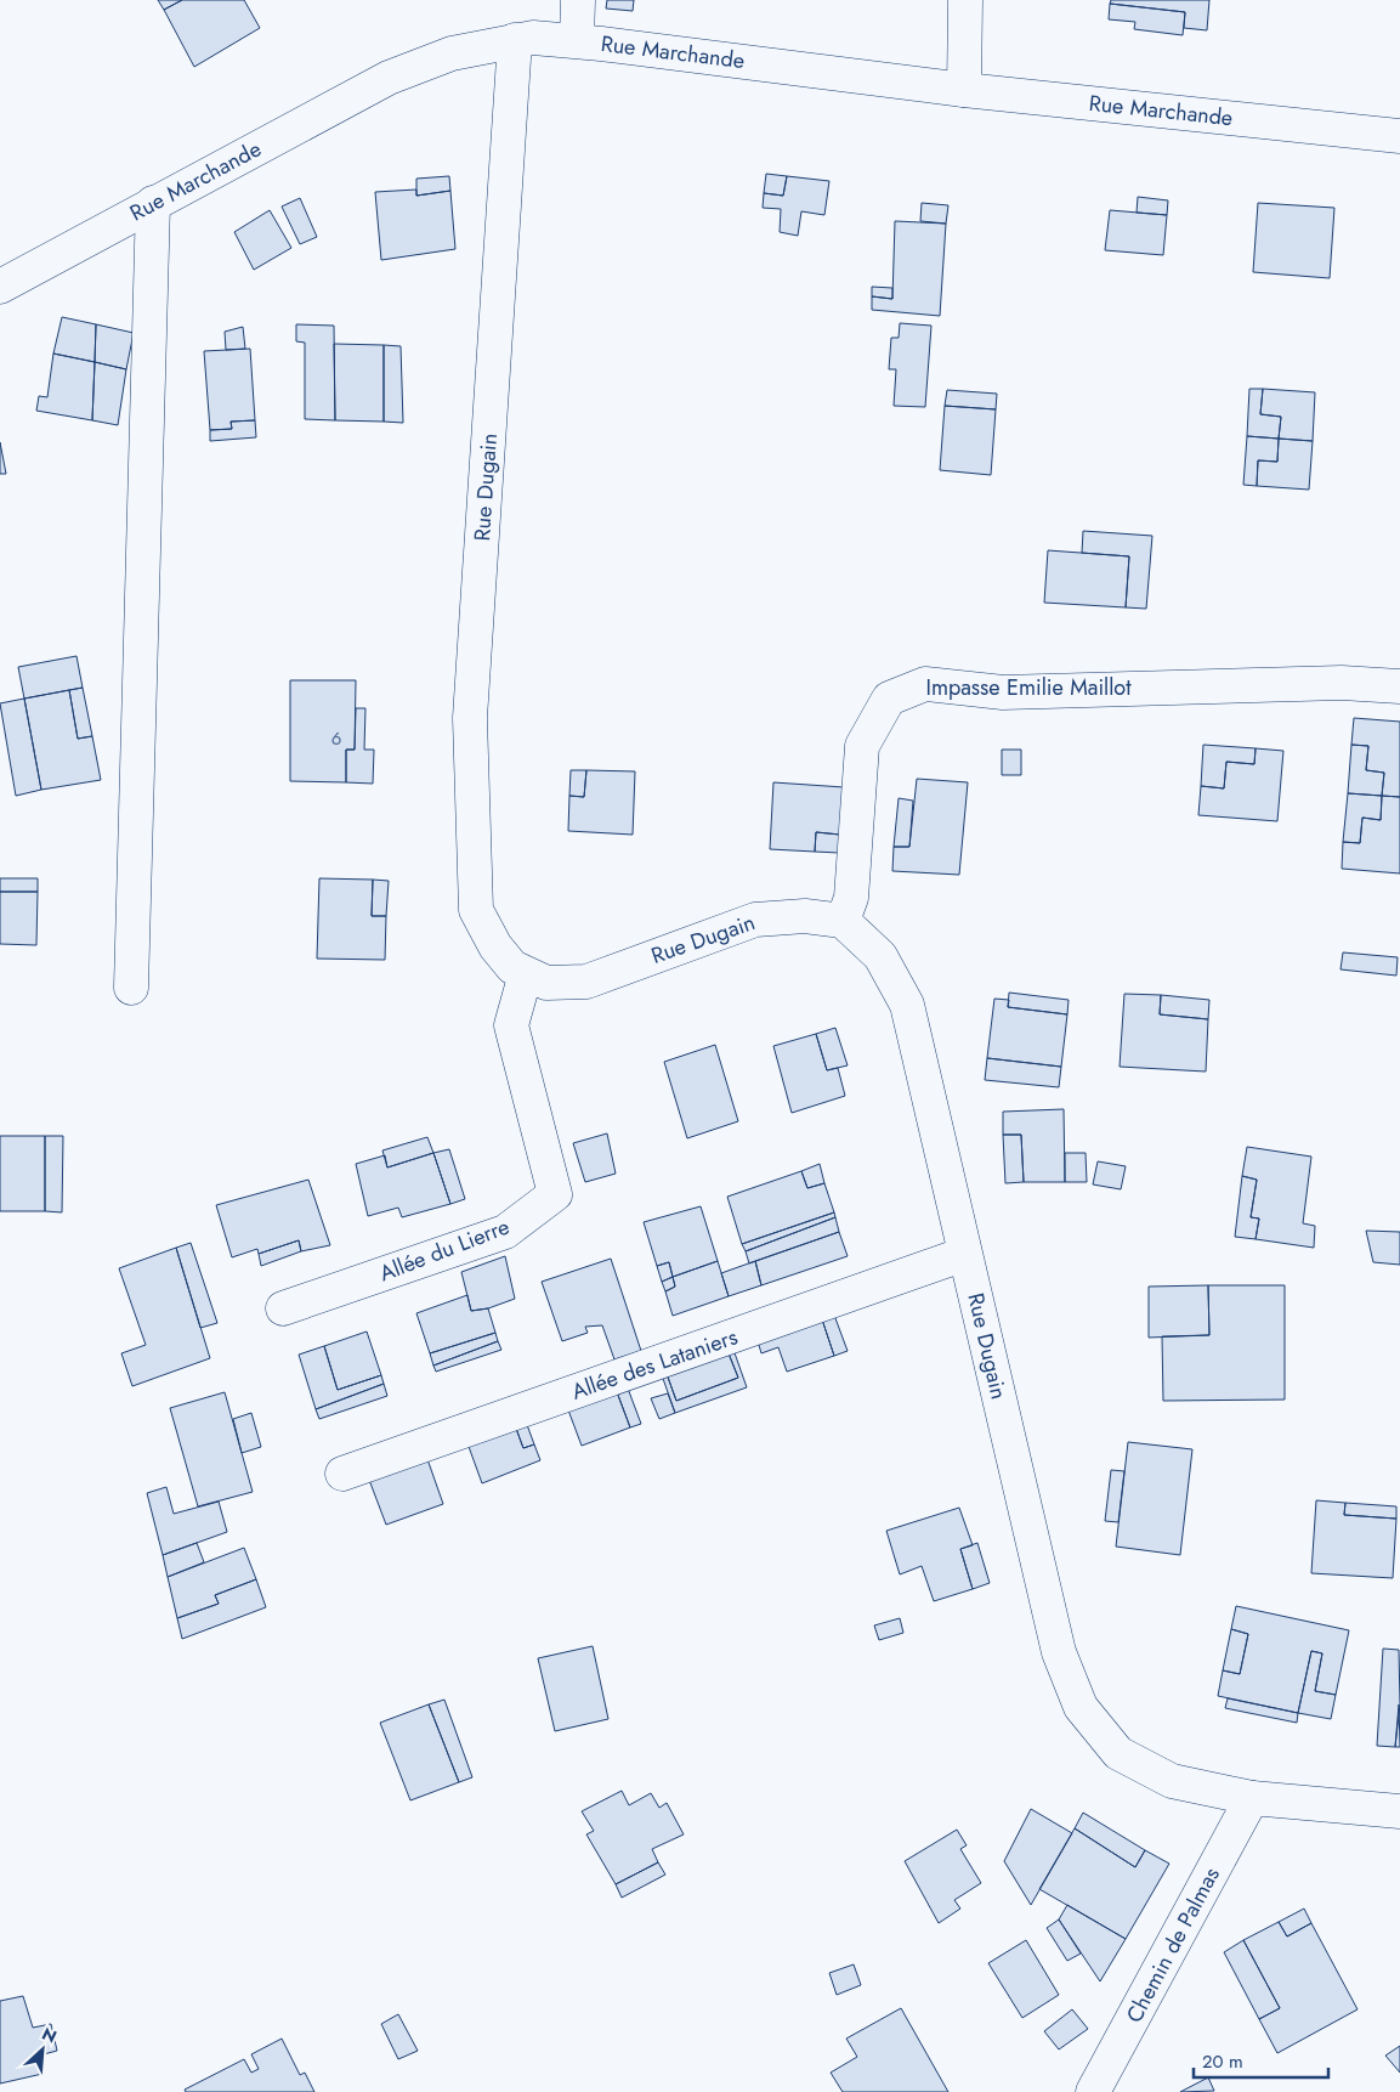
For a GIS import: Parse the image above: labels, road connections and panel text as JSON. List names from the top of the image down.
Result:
{
  "streets": {
    "street": [
      "Rue Marchande",
      "Rue Dugain",
      "Impasse Emilie Maillot",
      "Allée du Lierre",
      "Allée des Lataniers",
      "Chemin de Palmas"
    ]
  },
  "crossings": [
    ["Rue Marchande", "Rue Dugain"],
    ["Rue Dugain", "Impasse Emilie Maillot"],
    ["Rue Dugain", "Allée du Lierre"],
    ["Rue Dugain", "Allée des Lataniers"],
    ["Rue Dugain", "Chemin de Palmas"]
  ],
  "house_numbers": ["6"],
  "scale_bar": "20 m",
  "north": "top right"
}
